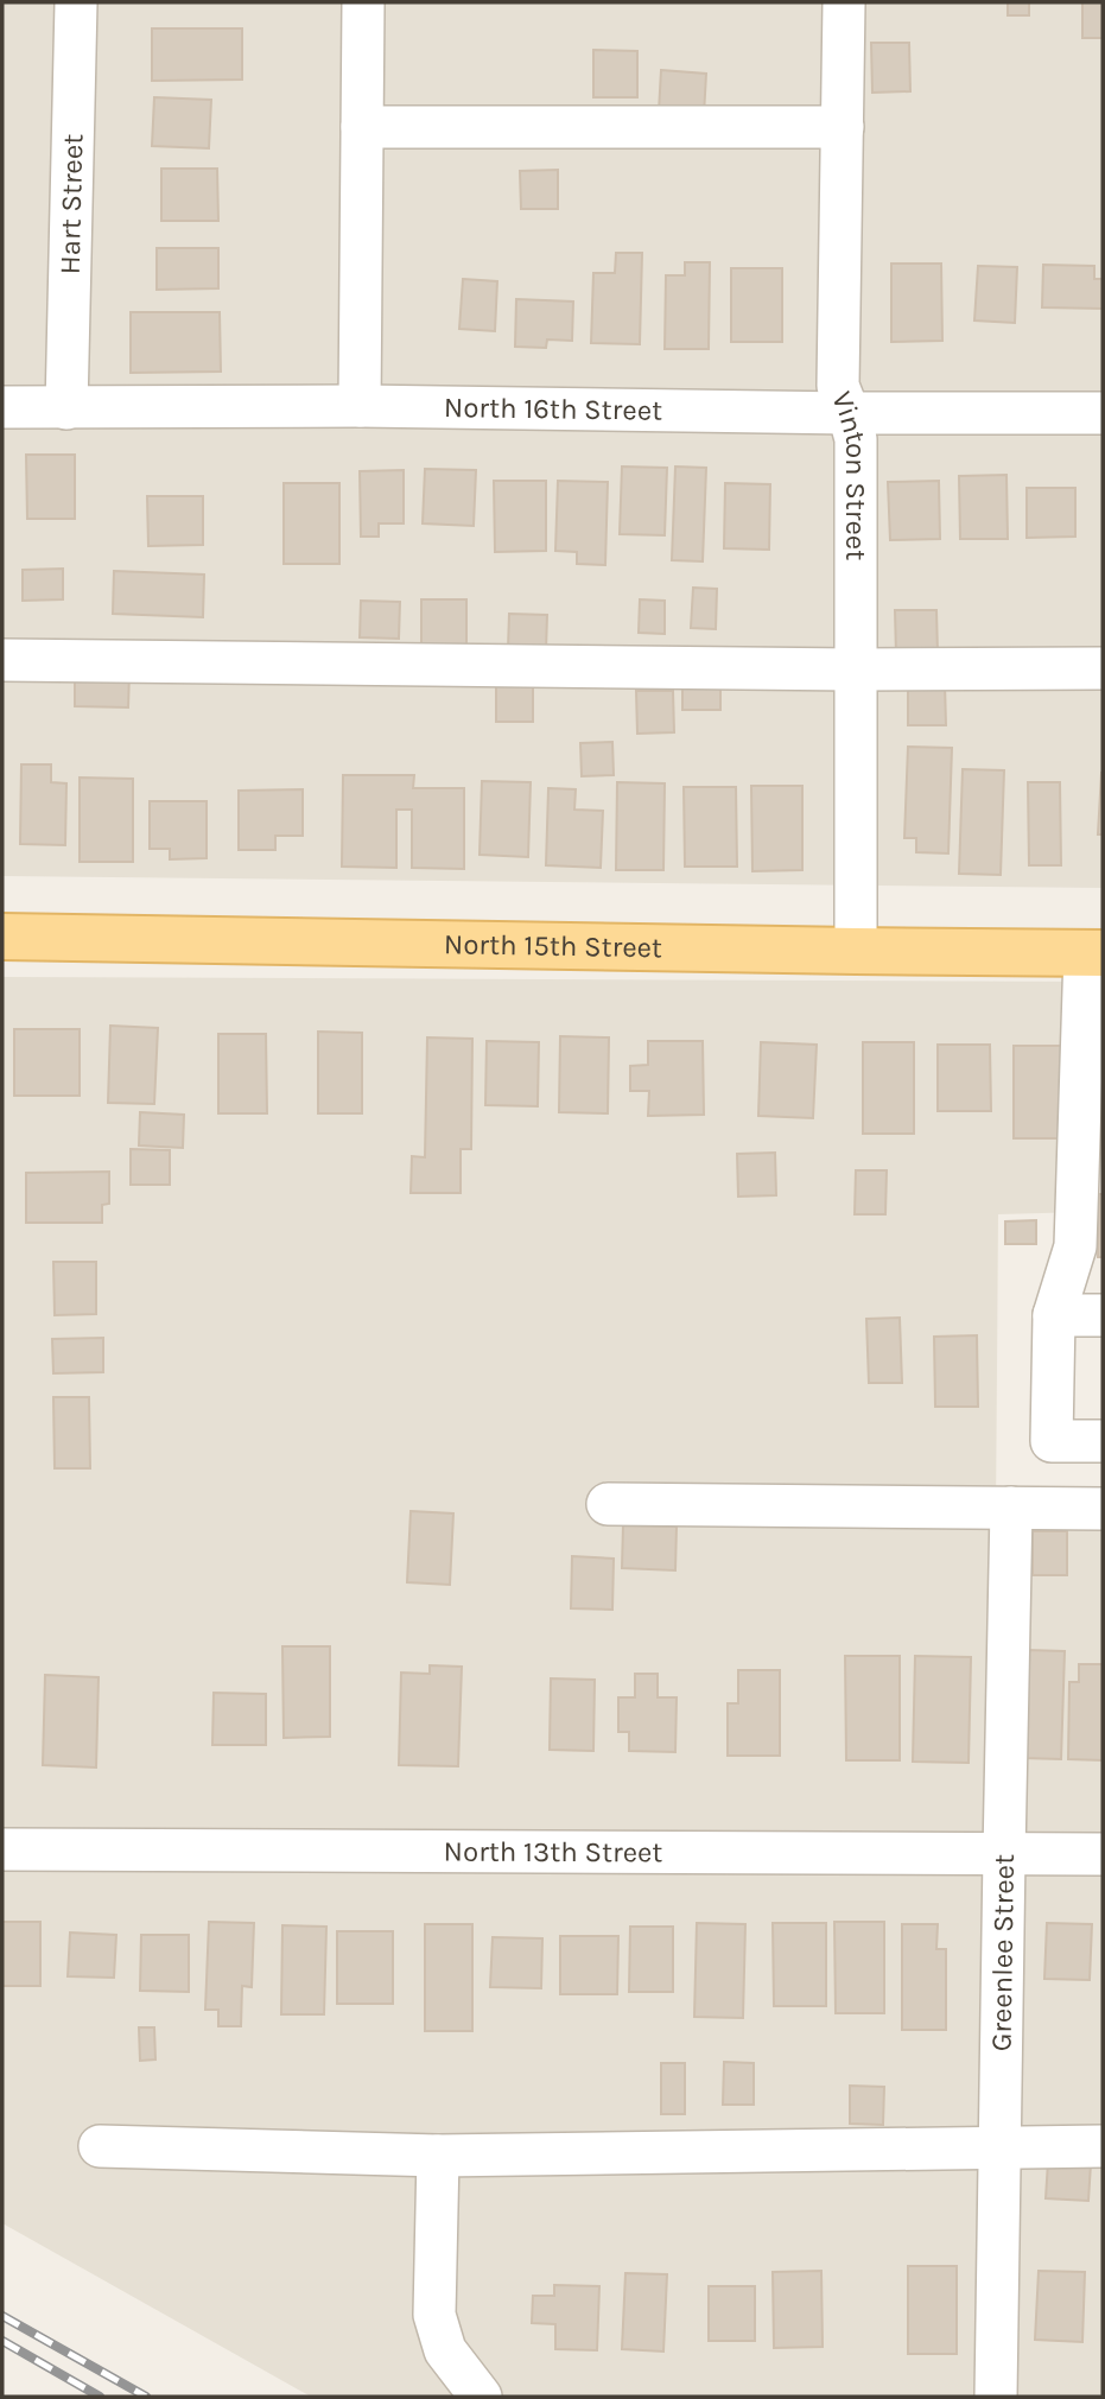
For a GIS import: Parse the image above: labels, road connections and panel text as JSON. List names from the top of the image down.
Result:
{
  "streets": {
    "main road": ["North 15th Street"],
    "street": [
      "Hart Street",
      "North 16th Street",
      "Vinton Street",
      "North 13th Street",
      "Greenlee Street"
    ]
  },
  "crossings": [
    ["Hart Street", "North 16th Street"],
    ["North 16th Street", "Vinton Street"],
    ["Vinton Street", "North 15th Street"],
    ["North 13th Street", "Greenlee Street"]
  ]
}
